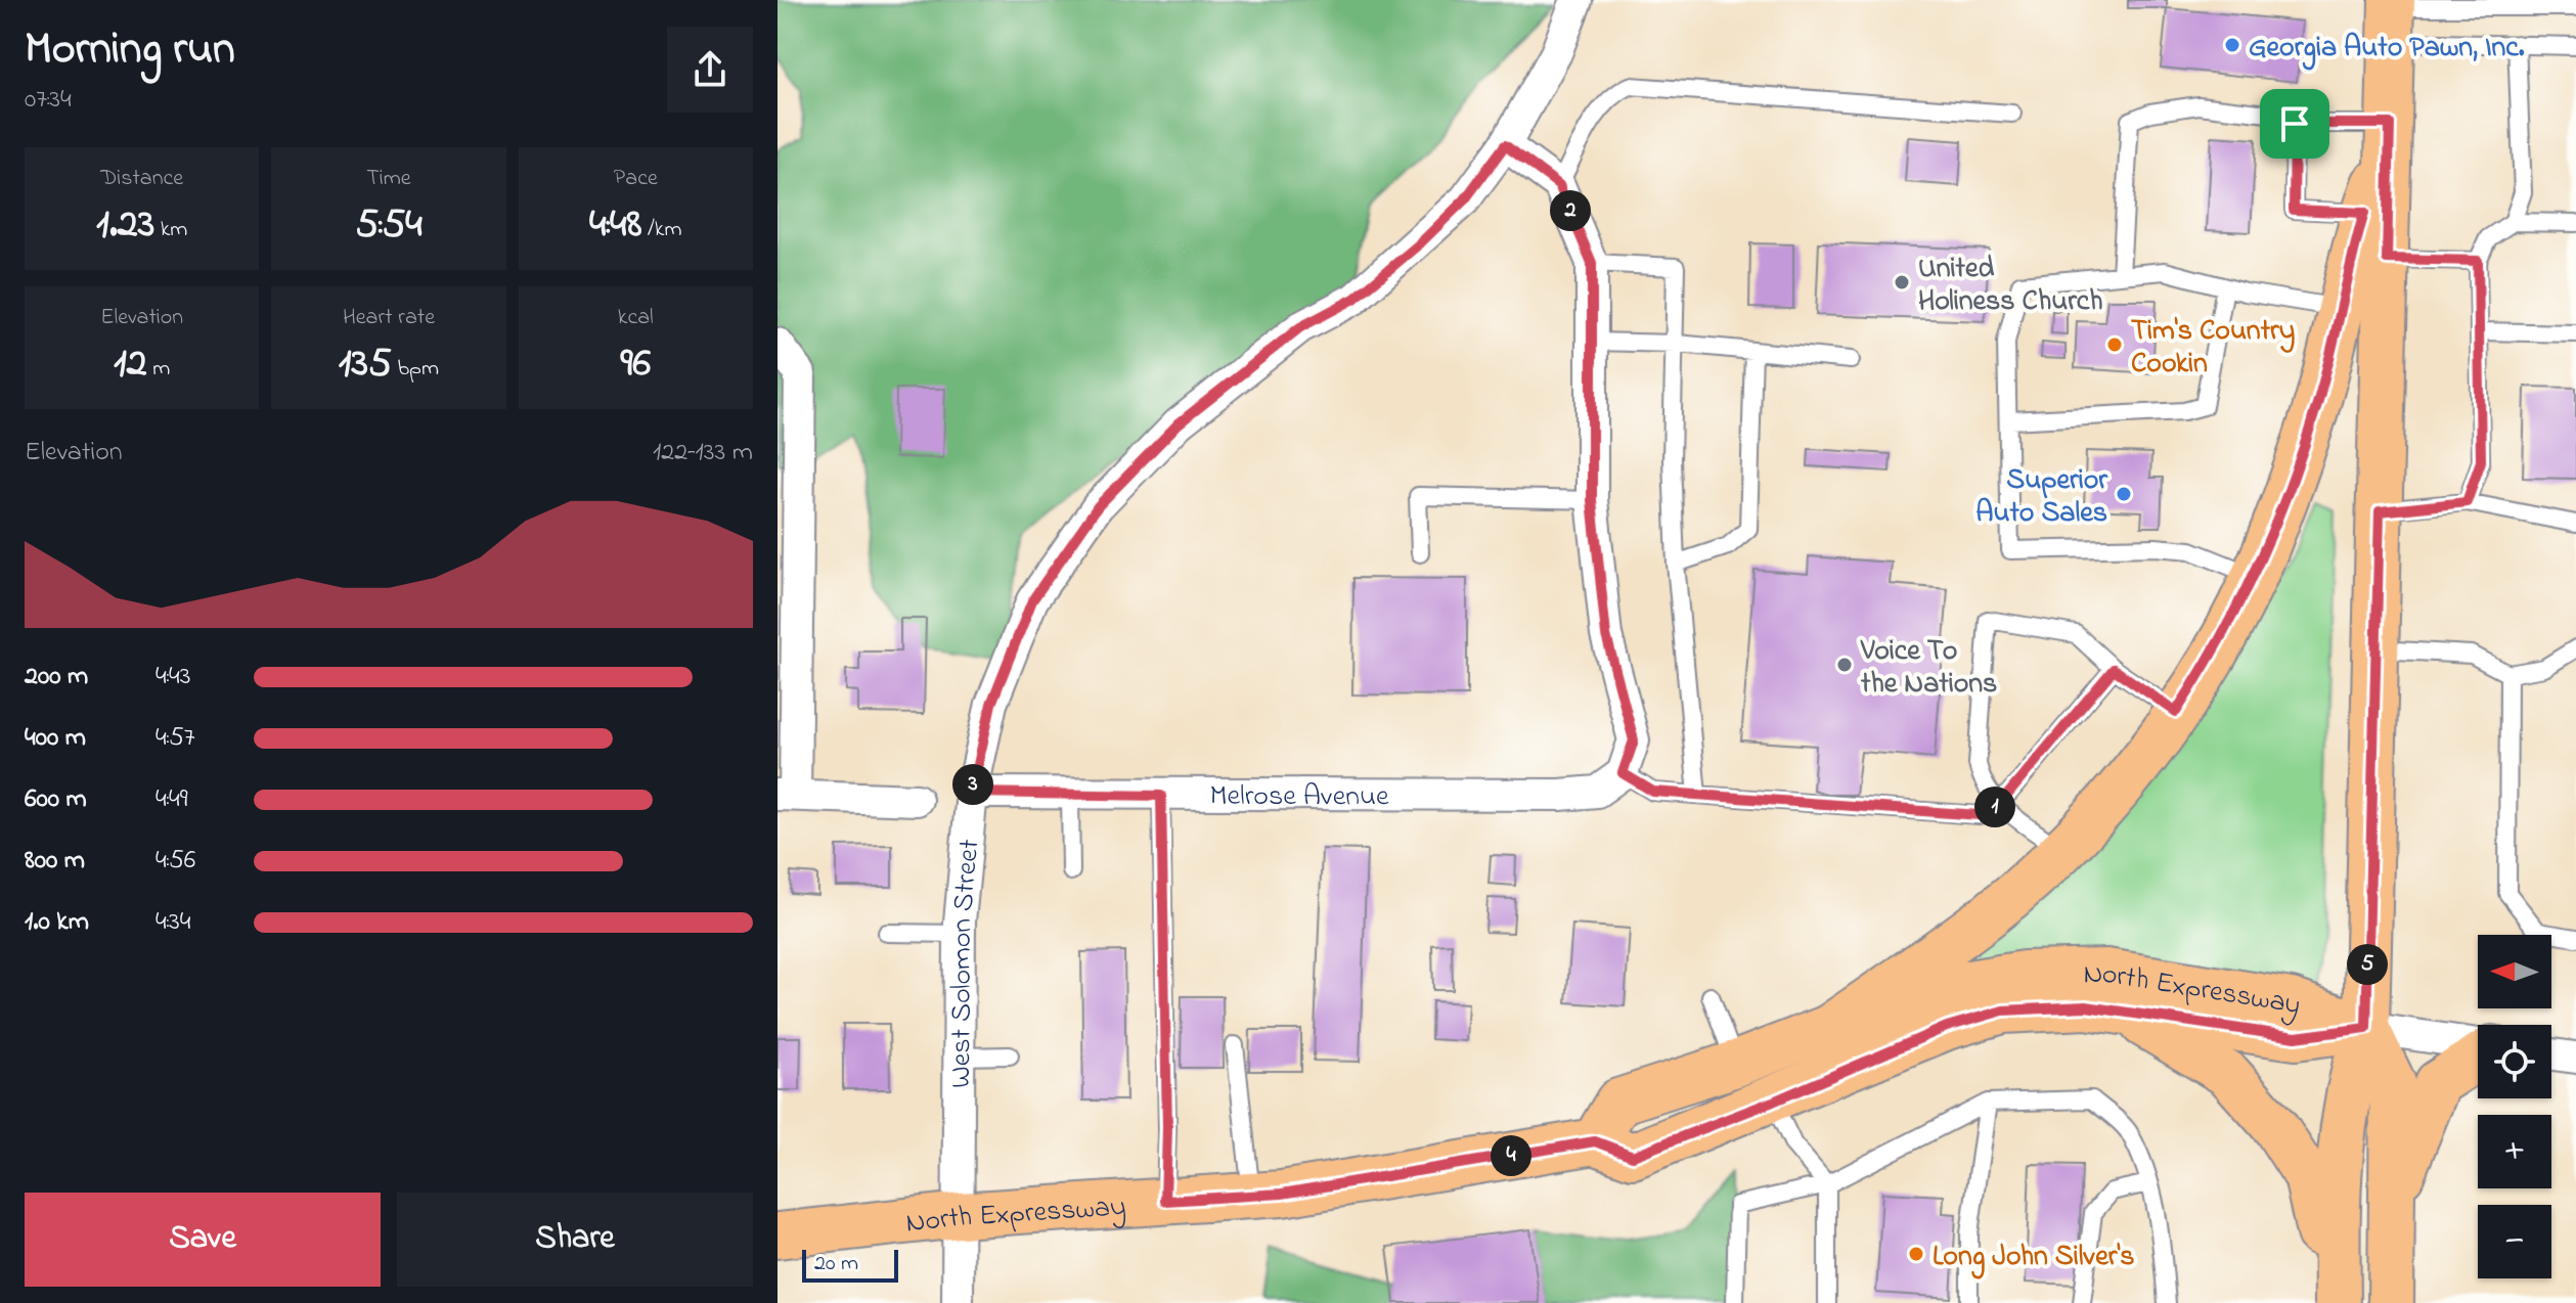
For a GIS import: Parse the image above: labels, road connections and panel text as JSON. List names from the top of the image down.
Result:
{
  "streets": {
    "main road": ["North Expressway"],
    "street": ["Melrose Avenue", "West Solomon Street"]
  },
  "crossings": [
    ["Melrose Avenue", "West Solomon Street"],
    ["West Solomon Street", "North Expressway"]
  ],
  "places": [
    "Georgia Auto Pawn, Inc.",
    "United Holiness Church",
    "Tim's Country Cookin",
    "Superior Auto Sales",
    "Voice To the Nations",
    "Long John Silver's"
  ],
  "scale_bar": "20 m",
  "north": "left",
  "page": {
    "heading": ["Morning run", "07:34"],
    "stats": [
      ["Distance", "1.23 km"],
      ["Time", "5:54"],
      ["Pace", "4:48 /km"],
      ["Elevation", "12 m"],
      ["Heart rate", "135 bpm"],
      ["kcal", "96"]
    ],
    "pins": [
      "2",
      "3",
      "1",
      "5",
      "4"
    ],
    "chart": ["Elevation", "122–133 m"],
    "list": [
      {
        "name": "200 m",
        "note": "4:43"
      },
      {
        "name": "400 m",
        "note": "4:57"
      },
      {
        "name": "600 m",
        "note": "4:49"
      },
      {
        "name": "800 m",
        "note": "4:56"
      },
      {
        "name": "1.0 km",
        "note": "4:34"
      }
    ],
    "map_buttons": ["+", "−"],
    "buttons": ["Save", "Share"],
    "scale": "20 m"
  }
}
